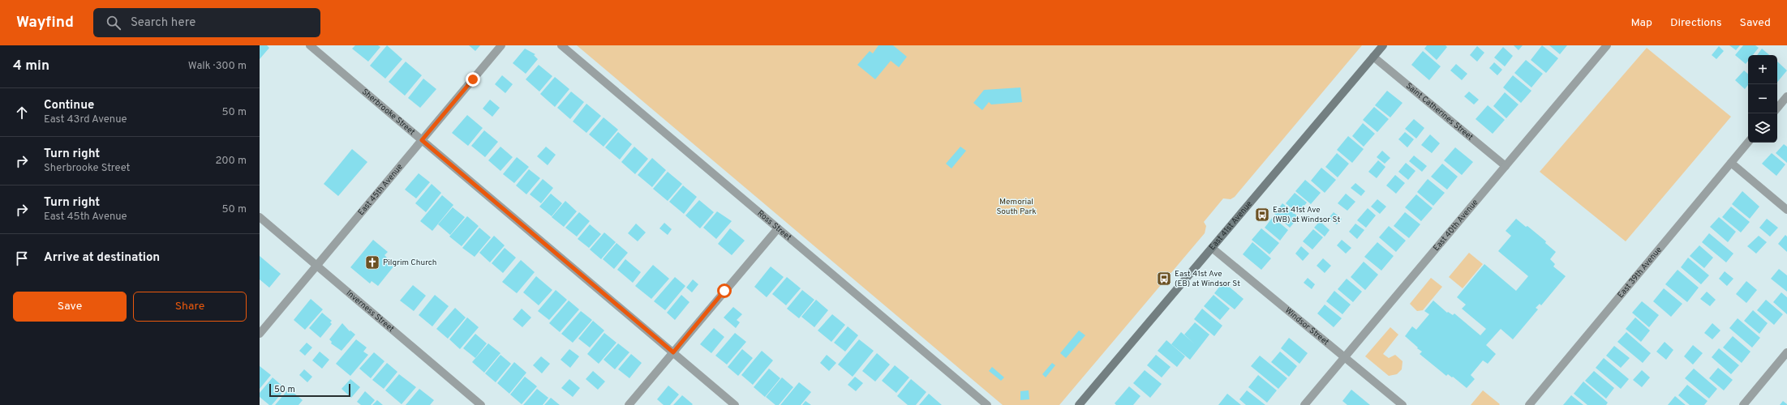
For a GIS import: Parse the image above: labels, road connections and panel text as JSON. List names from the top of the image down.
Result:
{
  "streets": {
    "main road": ["East 41st Avenue"],
    "street": [
      "Sherbrooke Street",
      "Saint Catherines Street",
      "East 45th Avenue",
      "Ross Street",
      "East 40th Avenue",
      "East 39th Avenue",
      "Inverness Street",
      "Windsor Street"
    ]
  },
  "crossings": [
    ["Sherbrooke Street", "East 45th Avenue"],
    ["Saint Catherines Street", "East 41st Avenue"],
    ["Saint Catherines Street", "East 40th Avenue"],
    ["East 45th Avenue", "Inverness Street"],
    ["East 41st Avenue", "Windsor Street"],
    ["East 40th Avenue", "Windsor Street"]
  ],
  "parks": ["Memorial South Park"],
  "places": {
    "bus stop": ["East 41st Ave (WB) at Windsor St", "East 41st Ave (EB) at Windsor St"],
    "church": ["Pilgrim Church"]
  },
  "scale_bar": "50 m",
  "page": {
    "header": "Wayfind",
    "search": "Search here",
    "nav": ["Map", "Directions", "Saved"],
    "heading": ["4 min", "Walk · 300 m"],
    "map_buttons": ["+", "−"],
    "list": [
      ["Continue", "East 43rd Avenue", "50 m"],
      ["Turn right", "Sherbrooke Street", "200 m"],
      ["Turn right", "East 45th Avenue", "50 m"],
      "Arrive at destination"
    ],
    "buttons": ["Save", "Share"],
    "scale": "50 m"
  }
}
